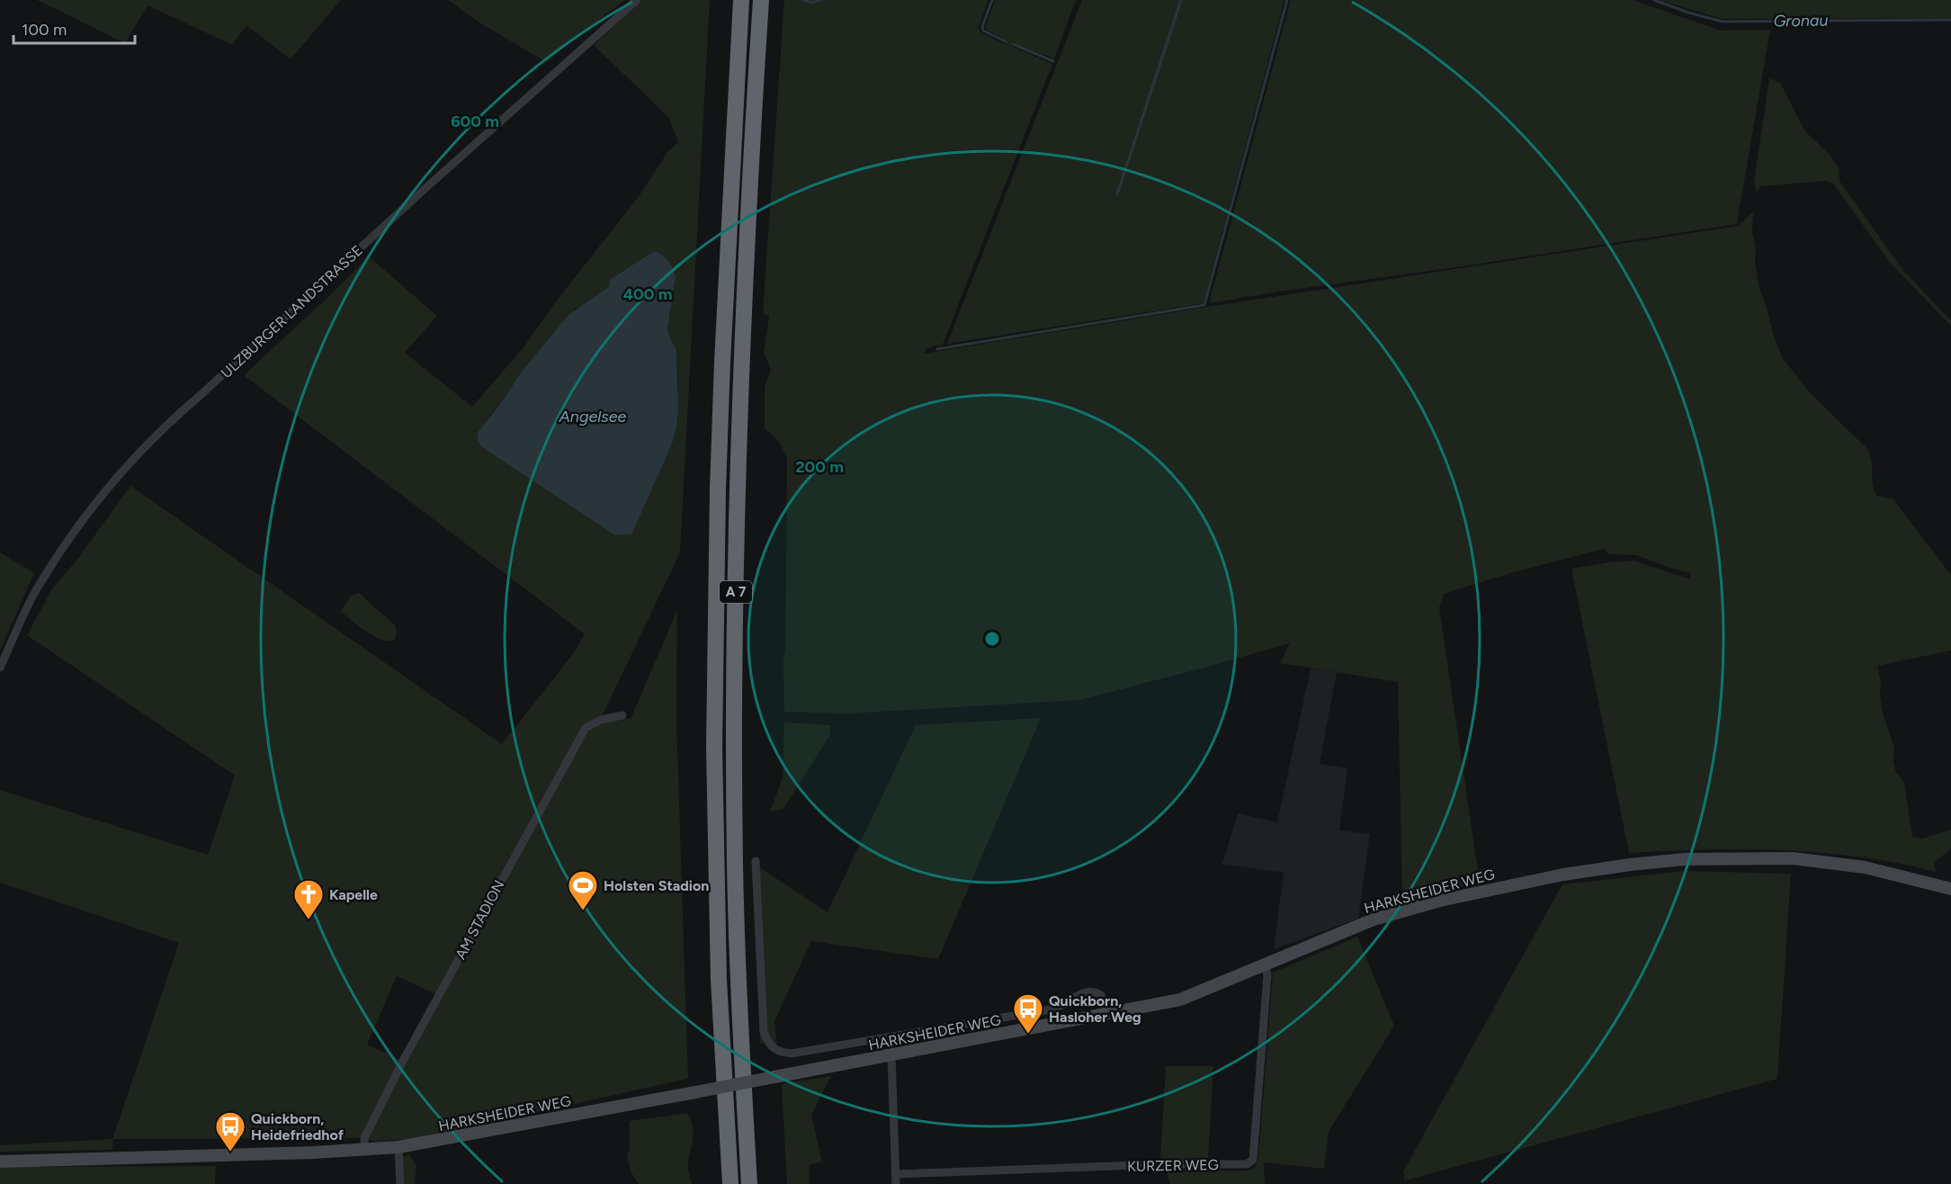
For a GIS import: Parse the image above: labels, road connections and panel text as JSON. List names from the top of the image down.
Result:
{
  "streets": {
    "highway": ["A 7"],
    "main road": ["HARKSHEIDER WEG"],
    "street": ["ULZBURGER LANDSTRASSE", "AM STADION", "KURZER WEG"]
  },
  "crossings": [
    ["HARKSHEIDER WEG", "AM STADION"],
    ["HARKSHEIDER WEG", "KURZER WEG"]
  ],
  "water": ["Gronau", "Angelsee"],
  "places": {
    "sports": ["Holsten Stadion"],
    "church": ["Kapelle"],
    "bus stop": ["Quickborn, Hasloher Weg", "Quickborn, Heidefriedhof"]
  },
  "scale_bar": "100 m",
  "rings": ["600 m", "400 m", "200 m"]
}
